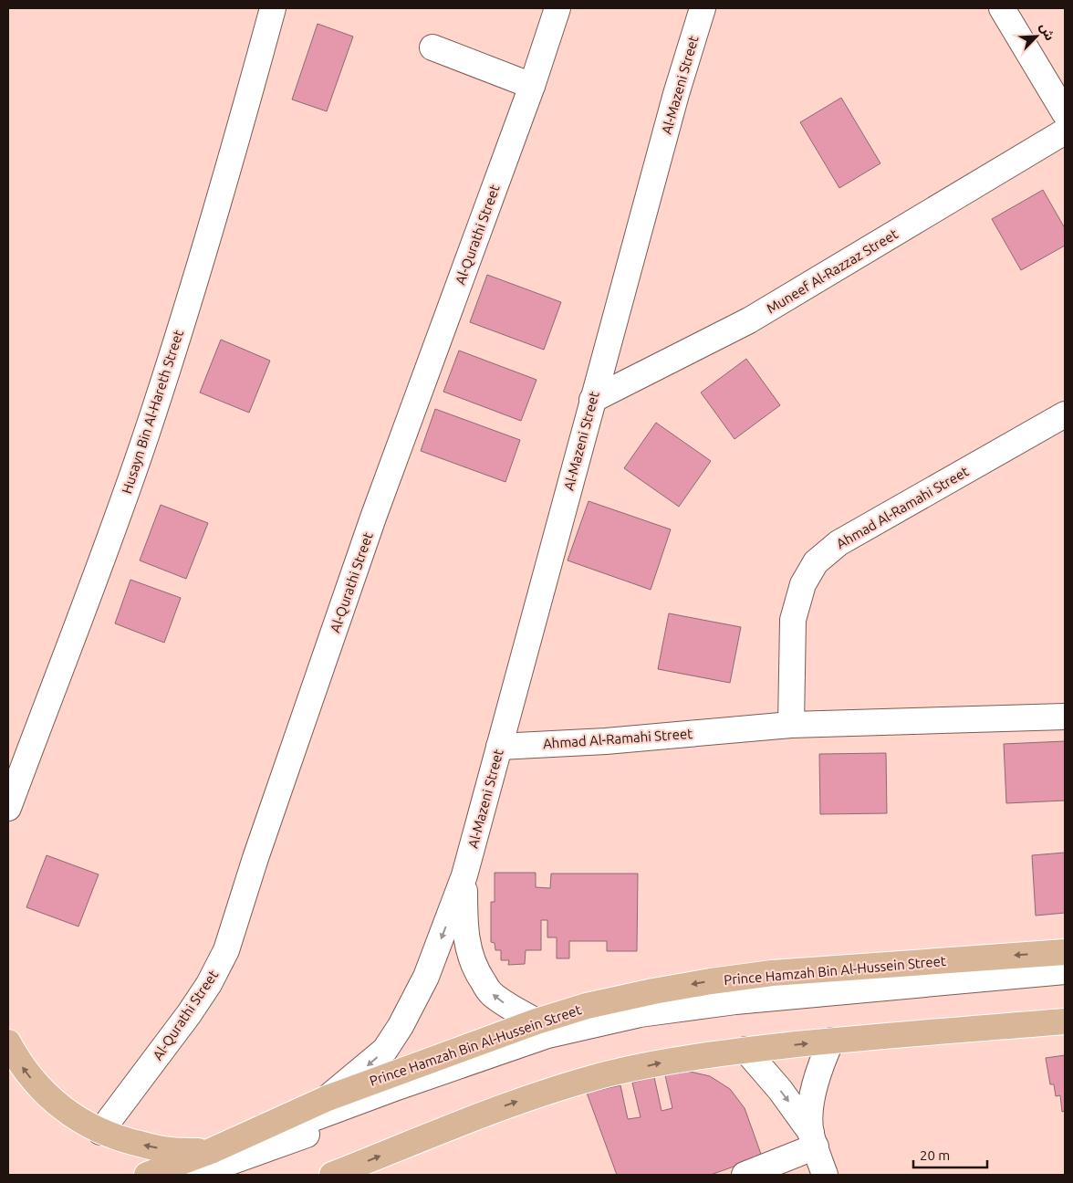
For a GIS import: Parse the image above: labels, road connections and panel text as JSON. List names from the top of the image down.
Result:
{
  "streets": {
    "main road": ["Prince Hamzah Bin Al-Hussein Street"],
    "street": [
      "Al-Mazeni Street",
      "Al-Qurathi Street",
      "Muneef Al-Razzaz Street",
      "Husayn Bin Al-Hareth Street",
      "Ahmad Al-Ramahi Street"
    ]
  },
  "crossings": [
    ["Al-Mazeni Street", "Muneef Al-Razzaz Street"],
    ["Al-Mazeni Street", "Ahmad Al-Ramahi Street"],
    ["Al-Mazeni Street", "Prince Hamzah Bin Al-Hussein Street"]
  ],
  "scale_bar": "20 m",
  "north": "top right"
}
